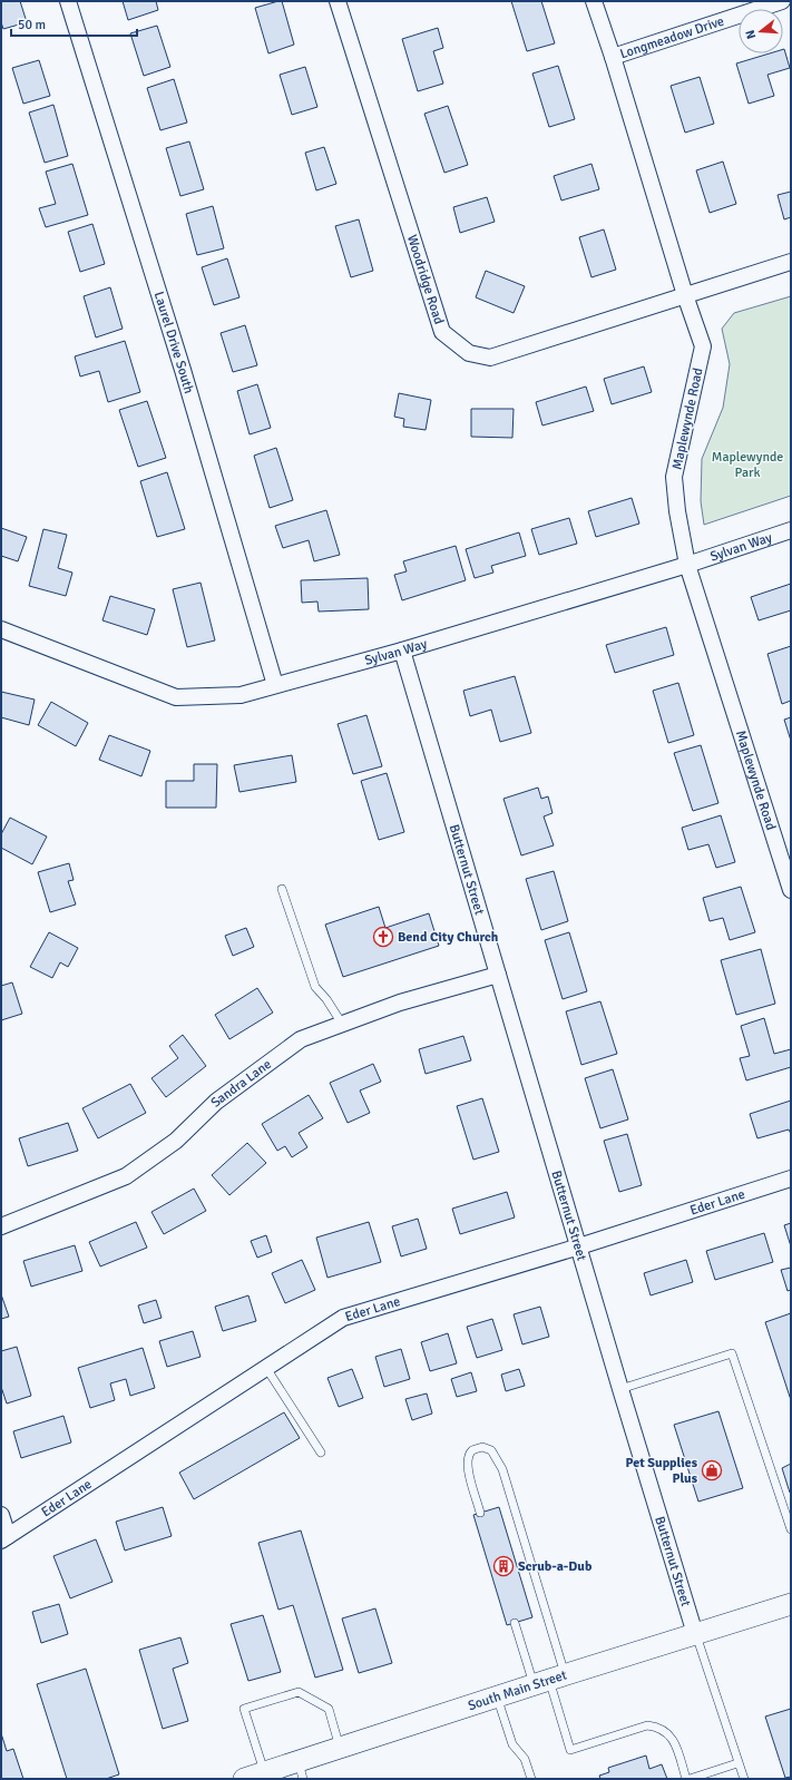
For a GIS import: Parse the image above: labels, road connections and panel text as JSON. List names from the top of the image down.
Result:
{
  "streets": {
    "main road": ["South Main Street"],
    "street": [
      "Longmeadow Drive",
      "Woodridge Road",
      "Laurel Drive South",
      "Maplewynde Road",
      "Sylvan Way",
      "Butternut Street",
      "Sandra Lane",
      "Eder Lane"
    ]
  },
  "crossings": [
    ["Longmeadow Drive", "Maplewynde Road"],
    ["Woodridge Road", "Maplewynde Road"],
    ["Laurel Drive South", "Sylvan Way"],
    ["Maplewynde Road", "Sylvan Way"],
    ["Sylvan Way", "Butternut Street"],
    ["Butternut Street", "Sandra Lane"],
    ["Butternut Street", "Eder Lane"],
    ["Butternut Street", "South Main Street"]
  ],
  "parks": ["Maplewynde Park"],
  "places": {
    "church": ["Bend City Church"],
    "shop": ["Pet Supplies Plus"],
    "building": ["Scrub-a-Dub"]
  },
  "scale_bar": "50 m",
  "north": "left"
}
